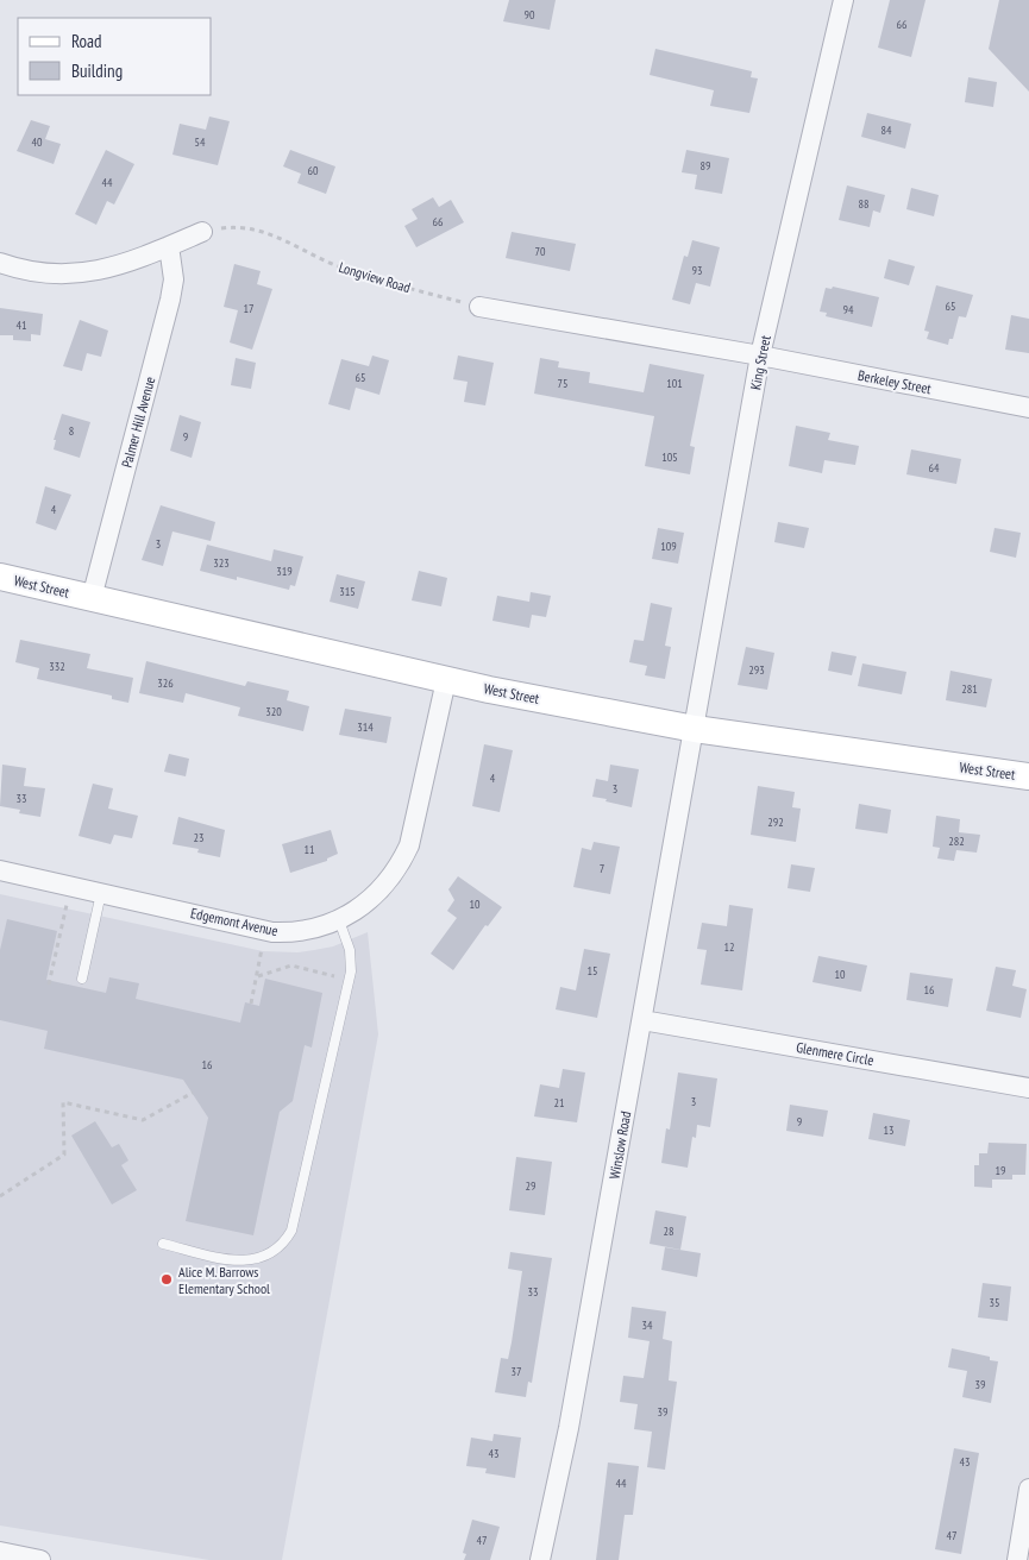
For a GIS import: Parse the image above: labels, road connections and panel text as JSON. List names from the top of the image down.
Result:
{
  "streets": {
    "main road": ["West Street"],
    "street": [
      "King Street",
      "Berkeley Street",
      "Palmer Hill Avenue",
      "Edgemont Avenue",
      "Glenmere Circle",
      "Winslow Road"
    ],
    "path": ["Longview Road"]
  },
  "crossings": [
    ["King Street", "Berkeley Street"],
    ["King Street", "West Street"],
    ["King Street", "Winslow Road"],
    ["Palmer Hill Avenue", "West Street"],
    ["West Street", "Edgemont Avenue"],
    ["West Street", "Winslow Road"],
    ["Glenmere Circle", "Winslow Road"]
  ],
  "places": ["Alice M. Barrows Elementary School"],
  "house_numbers": [
    "90",
    "66",
    "84",
    "40",
    "54",
    "89",
    "60",
    "44",
    "88",
    "66",
    "70",
    "93",
    "65",
    "17",
    "94",
    "41",
    "65",
    "75",
    "101",
    "8",
    "9",
    "105",
    "64",
    "4",
    "3",
    "109",
    "323",
    "319",
    "315",
    "332",
    "293",
    "326",
    "281",
    "320",
    "314",
    "4",
    "3",
    "33",
    "292",
    "23",
    "282",
    "11",
    "7",
    "10",
    "12",
    "15",
    "10",
    "16",
    "16",
    "3",
    "21",
    "9",
    "13",
    "19",
    "29",
    "28",
    "33",
    "35",
    "34",
    "37",
    "39",
    "39",
    "43",
    "43",
    "44",
    "47",
    "47"
  ],
  "legend": ["Road", "Building"]
}
